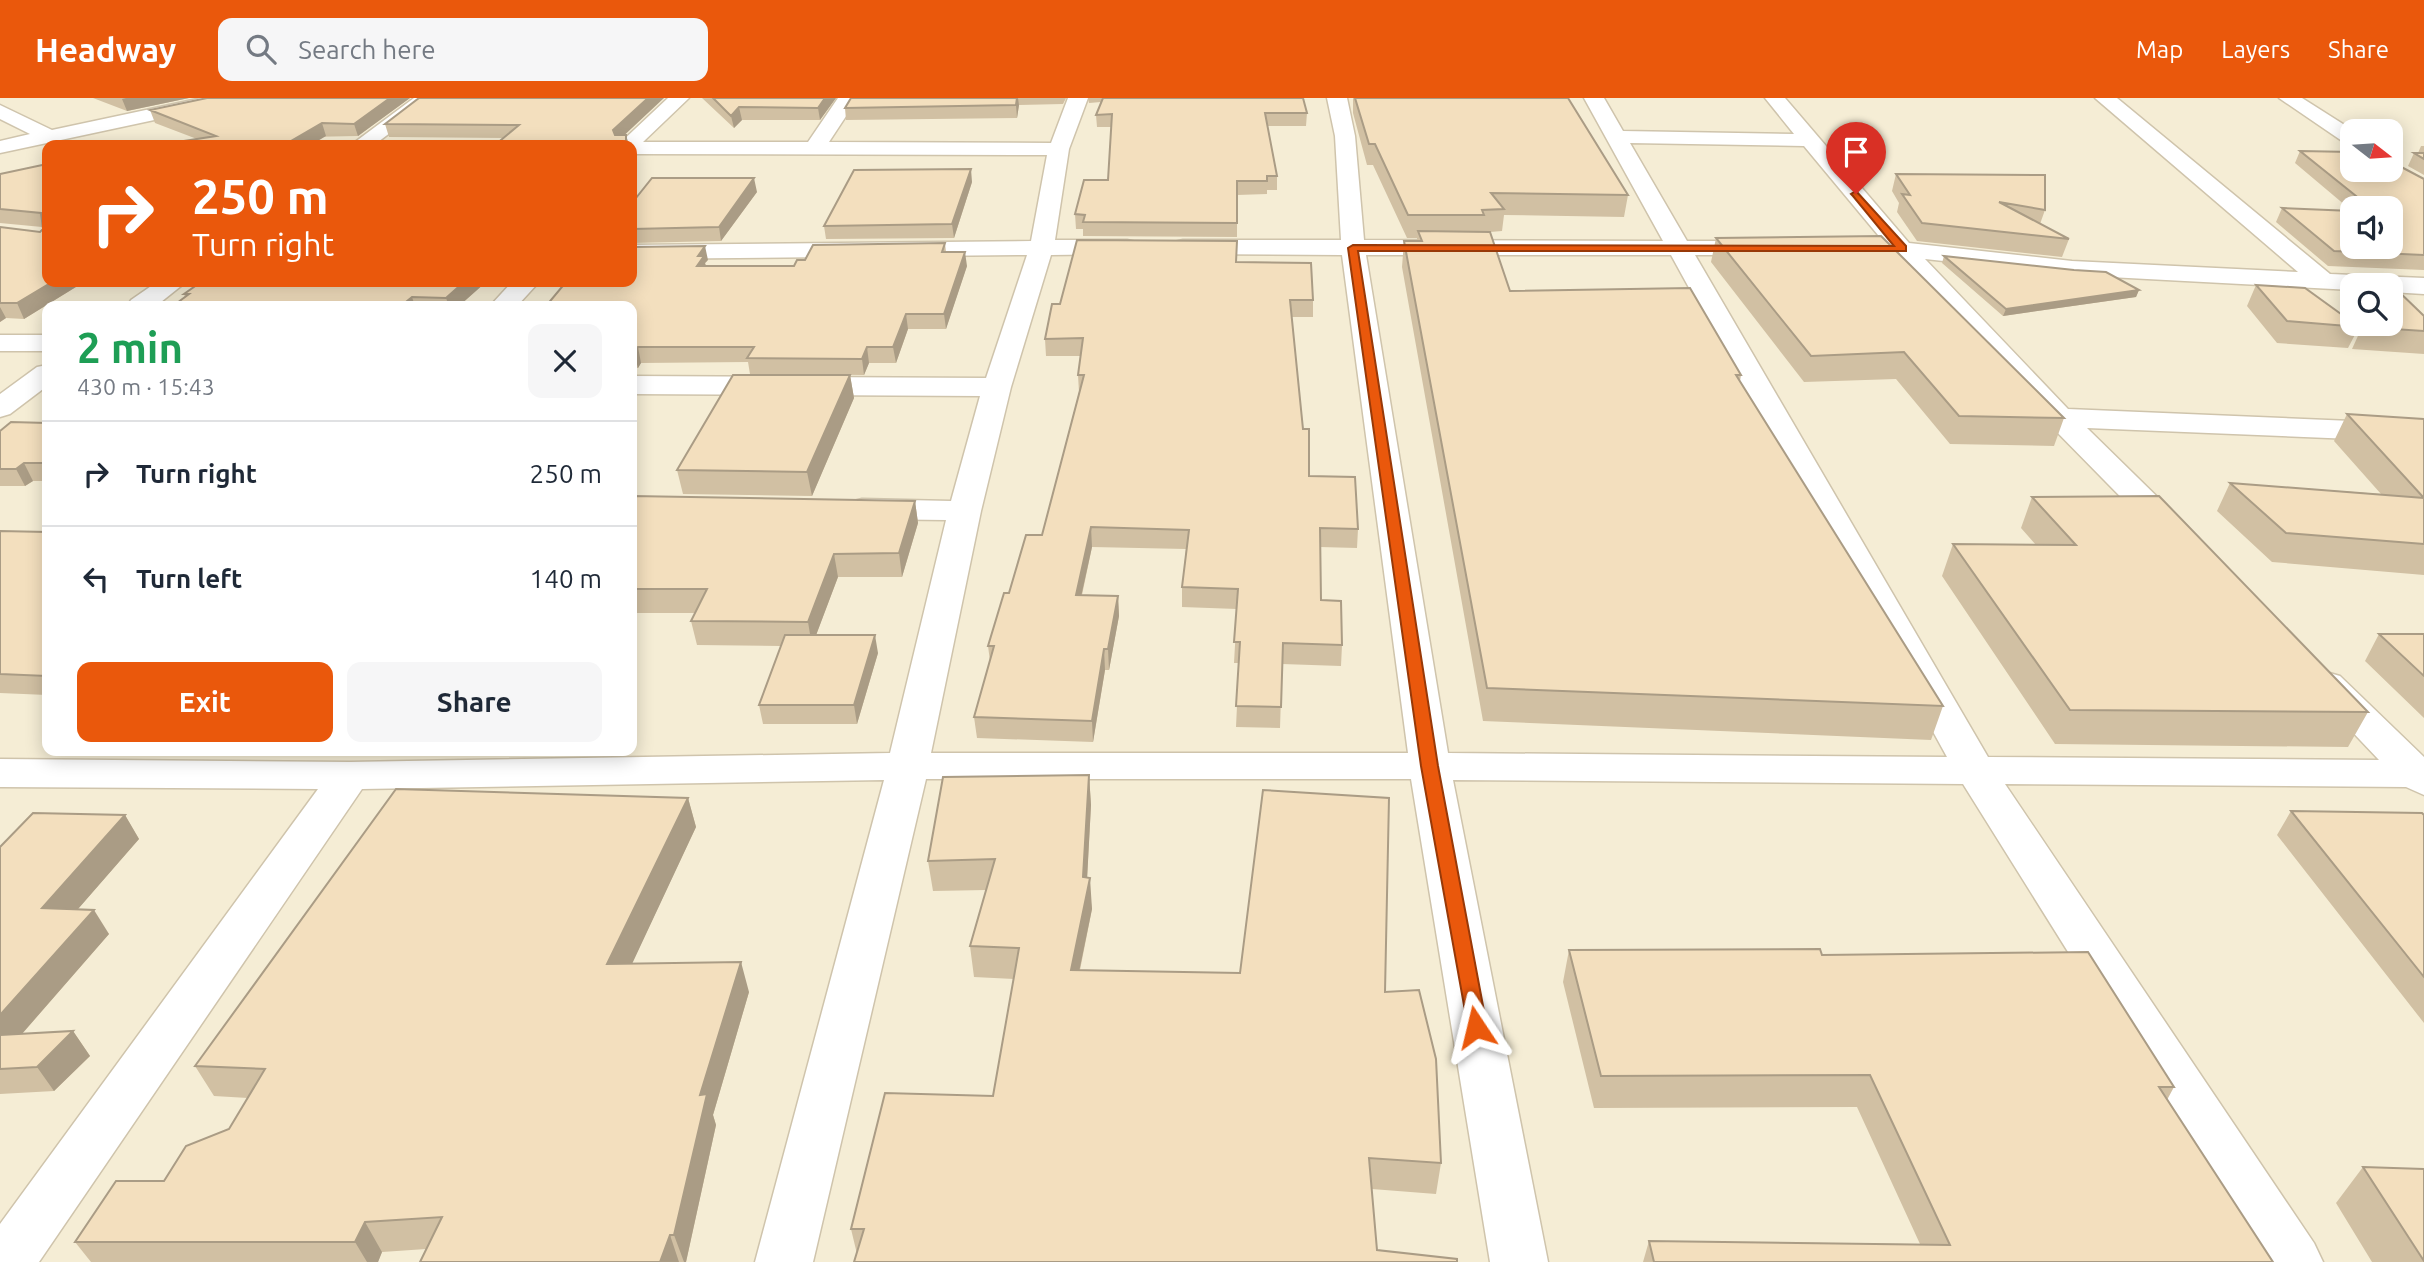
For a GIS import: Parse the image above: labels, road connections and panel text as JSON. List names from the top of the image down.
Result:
{
  "north": "right",
  "page": {
    "header": "Headway",
    "search": "Search here",
    "nav": ["Map", "Layers", "Share"],
    "turn": ["250 m", "Turn right"],
    "heading": ["2 min", "430 m · 15:43"],
    "list": [
      {
        "name": "Turn right",
        "value": "250 m"
      },
      {
        "name": "Turn left",
        "value": "140 m"
      }
    ],
    "buttons": ["Exit", "Share"]
  }
}
